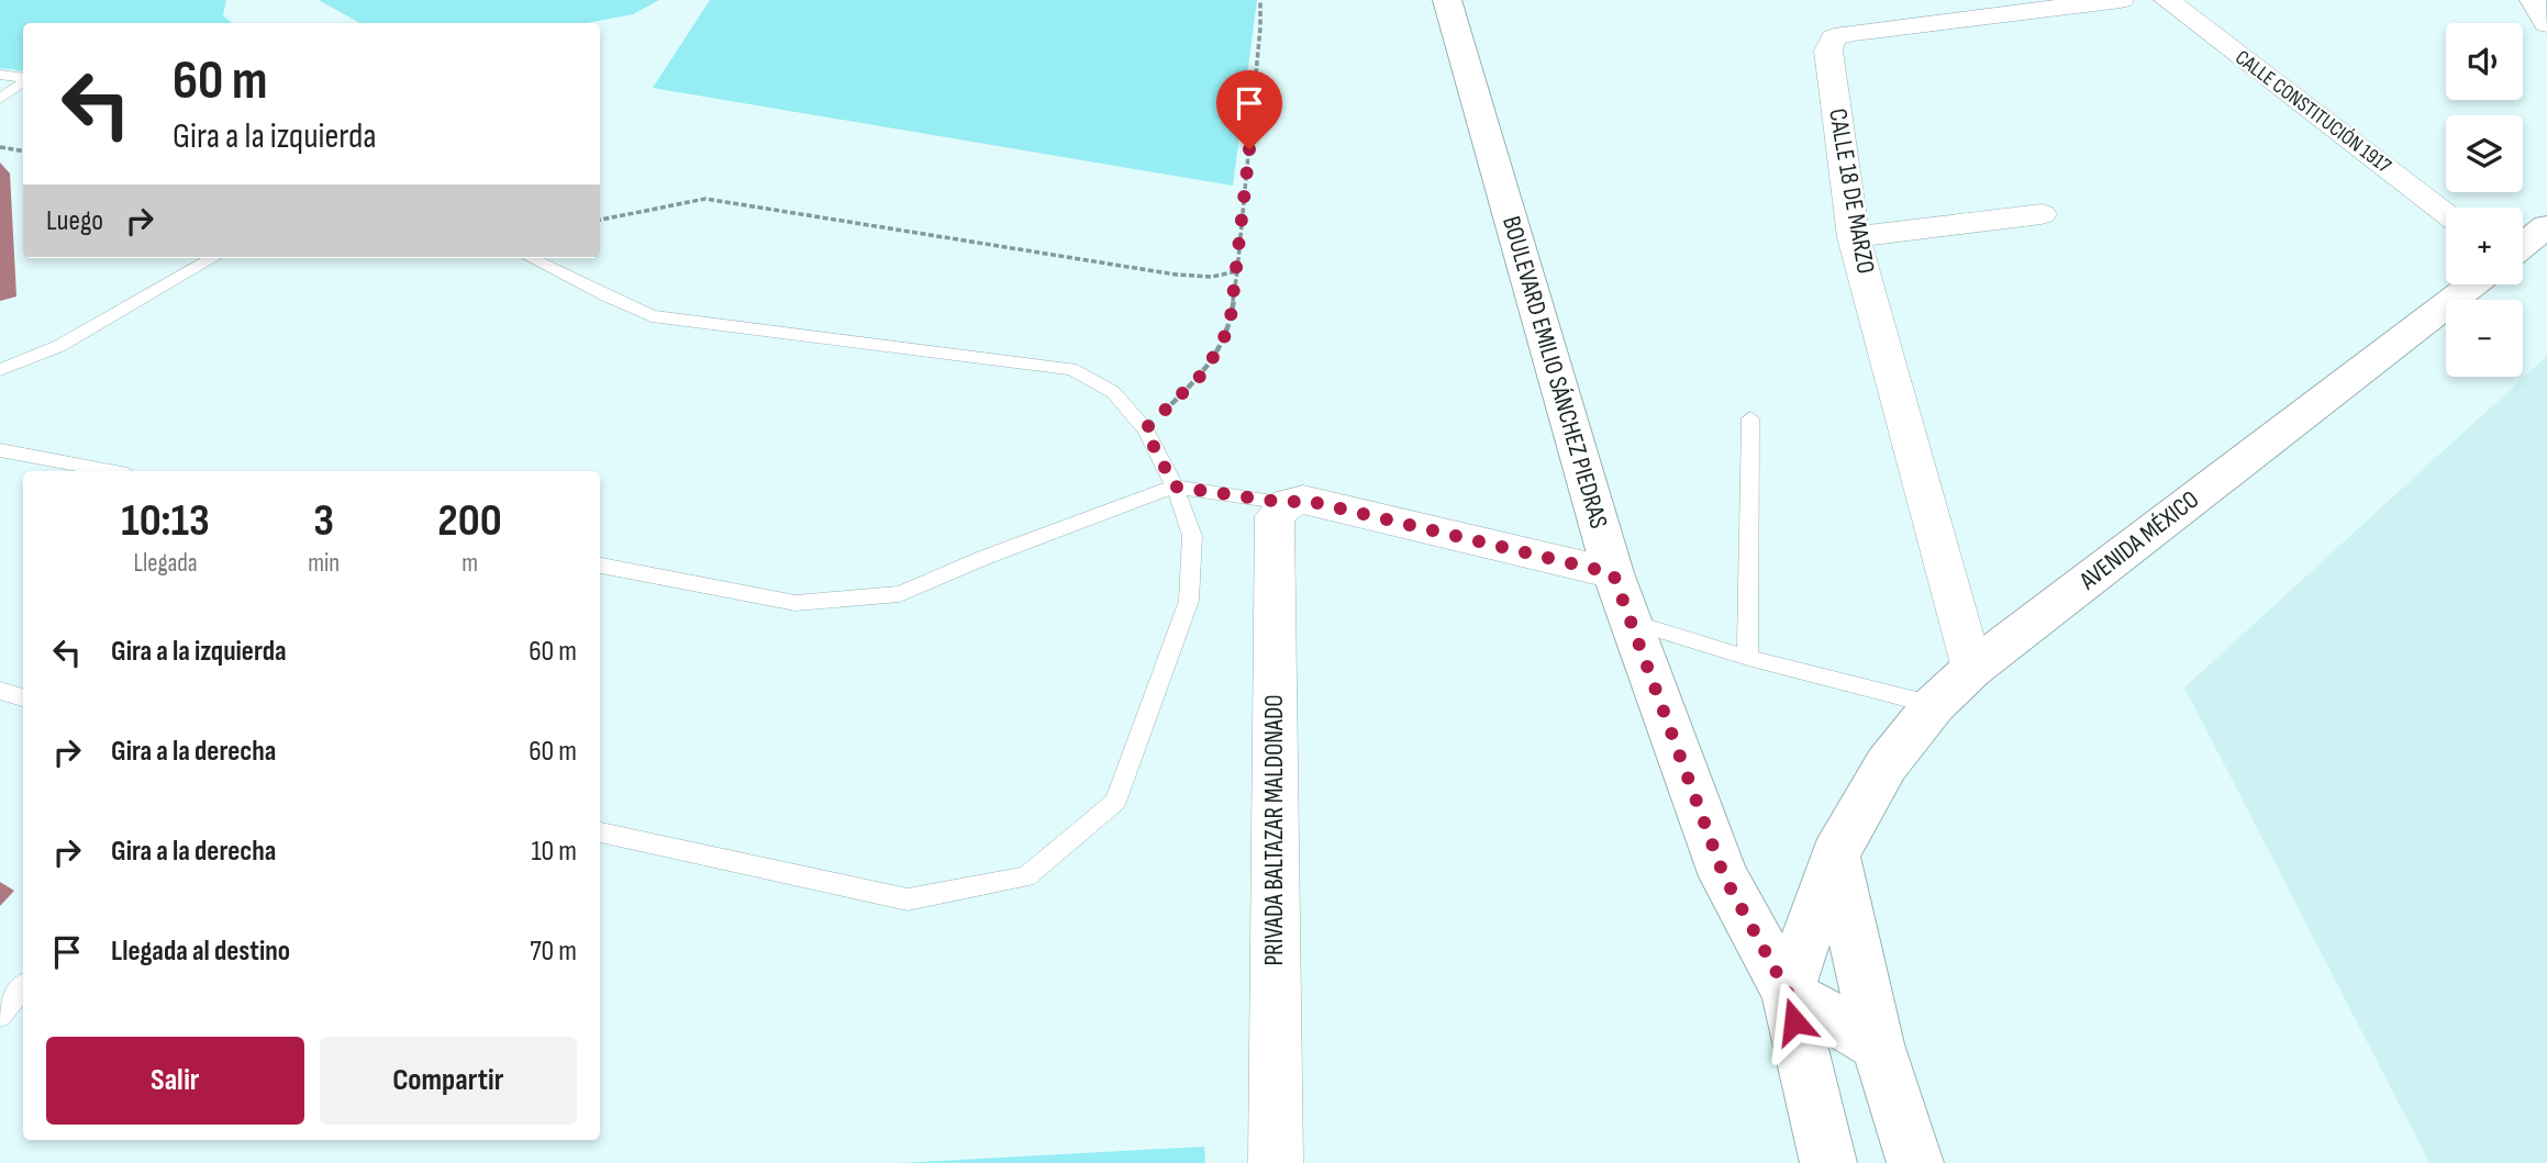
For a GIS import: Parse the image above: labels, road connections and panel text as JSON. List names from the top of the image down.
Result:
{
  "streets": {
    "main road": ["BOULEVARD EMILIO SÁNCHEZ PIEDRAS", "AVENIDA MÉXICO"],
    "street": ["CALLE CONSTITUCIÓN 1917", "CALLE 18 DE MARZO", "PRIVADA BALTAZAR MALDONADO"]
  },
  "crossings": [
    ["CALLE 18 DE MARZO", "AVENIDA MÉXICO"],
    ["BOULEVARD EMILIO SÁNCHEZ PIEDRAS", "AVENIDA MÉXICO"]
  ],
  "page": {
    "map_buttons": ["+", "−"],
    "turn": ["60 m", "Gira a la izquierda"],
    "then": "Luego",
    "eta": [
      "10:13",
      "Llegada",
      "3",
      "min",
      "200",
      "m"
    ],
    "list": [
      {
        "name": "Gira a la izquierda",
        "value": "60 m"
      },
      {
        "name": "Gira a la derecha",
        "value": "60 m"
      },
      {
        "name": "Gira a la derecha",
        "value": "10 m"
      },
      {
        "name": "Llegada al destino",
        "value": "70 m"
      }
    ],
    "buttons": ["Salir", "Compartir"]
  }
}
